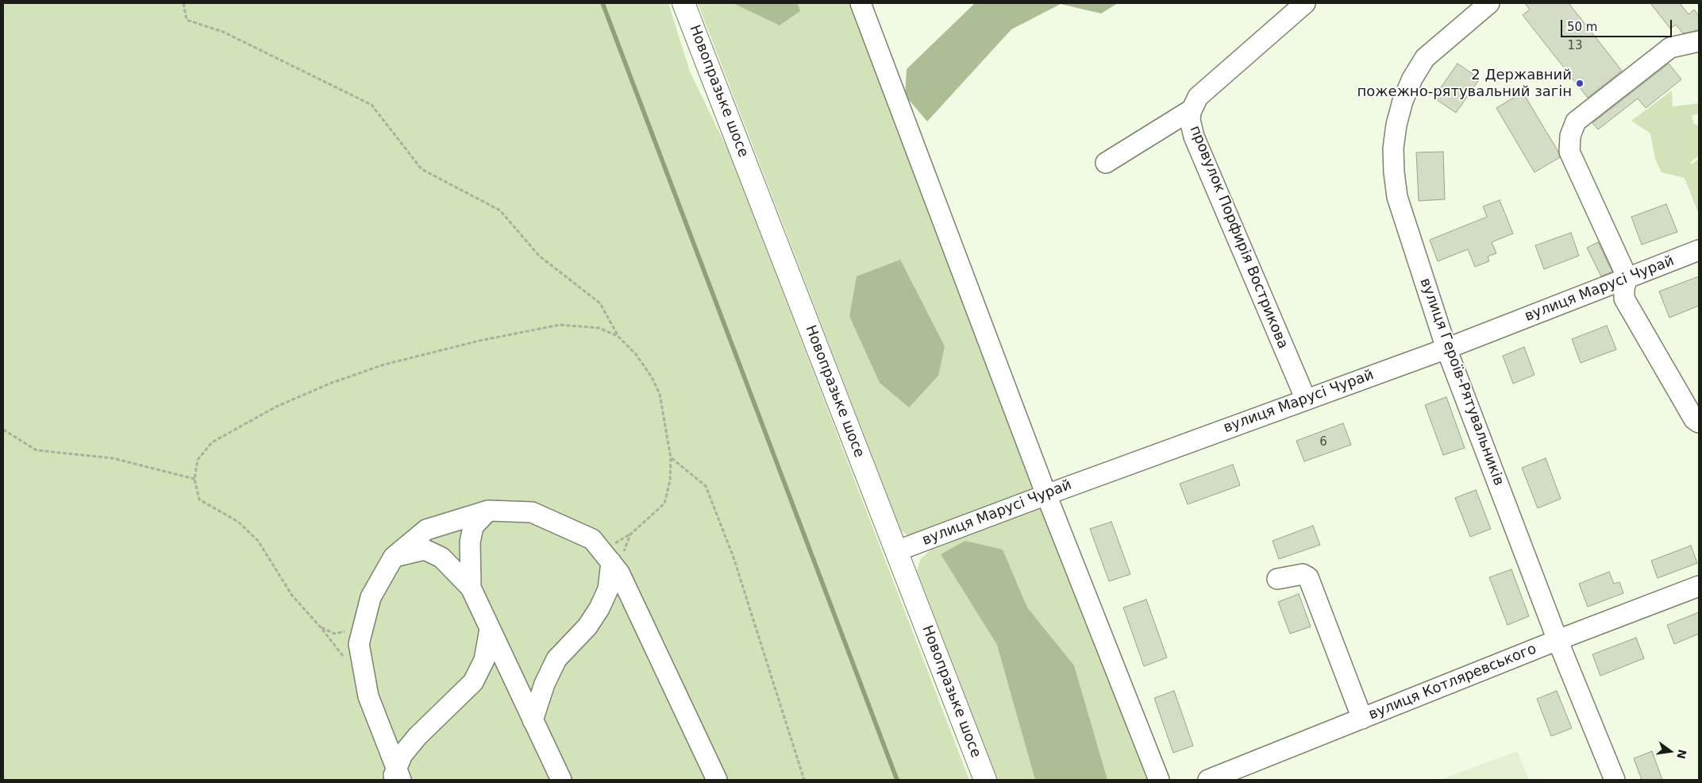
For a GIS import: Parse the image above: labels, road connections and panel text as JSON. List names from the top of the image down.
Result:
{
  "streets": {
    "main road": ["Новопразьке шосе"],
    "street": [
      "провулок Порфирія Вострикова",
      "вулиця Марусі Чурай",
      "вулиця Героїв-Рятувальників",
      "вулиця Котляревського"
    ]
  },
  "crossings": [
    ["Новопразьке шосе", "вулиця Марусі Чурай"],
    ["провулок Порфирія Вострикова", "вулиця Марусі Чурай"],
    ["вулиця Марусі Чурай", "вулиця Героїв-Рятувальників"],
    ["вулиця Героїв-Рятувальників", "вулиця Котляревського"]
  ],
  "places": ["2 Державний пожежно-рятувальний загін"],
  "house_numbers": ["13", "6"],
  "scale_bar": "50 m",
  "north": "right"
}
